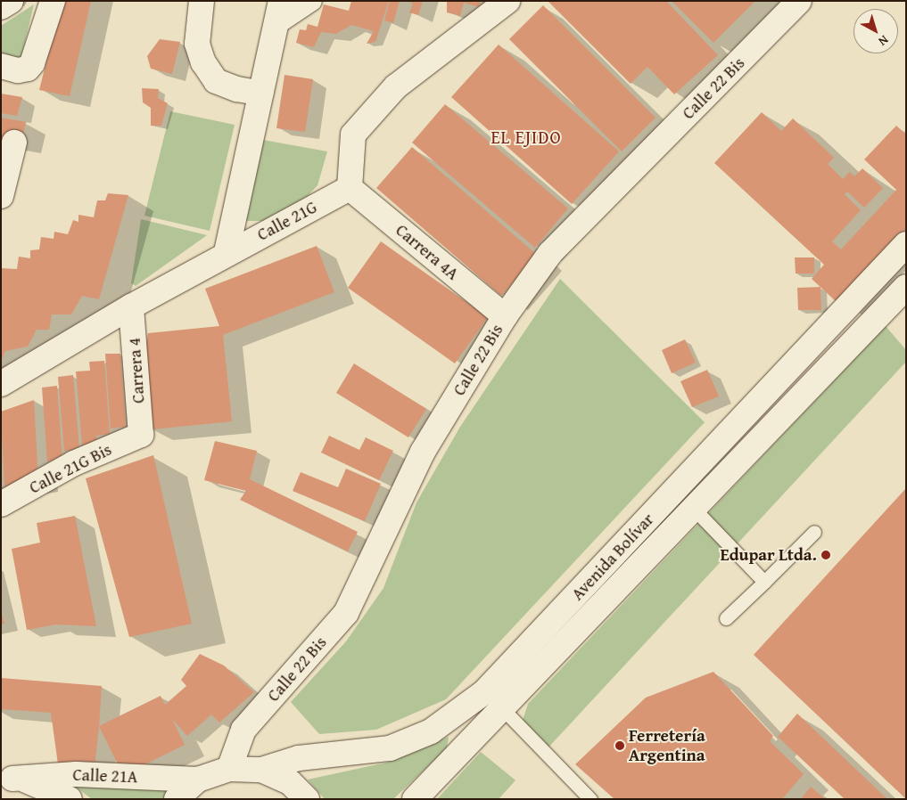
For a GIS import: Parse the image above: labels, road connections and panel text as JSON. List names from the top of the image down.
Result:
{
  "streets": {
    "street": [
      "Calle 22 Bis",
      "Calle 21G",
      "Carrera 4A",
      "Carrera 4",
      "Calle 21G Bis",
      "Avenida Bolívar",
      "Calle 21A"
    ]
  },
  "crossings": [
    ["Calle 22 Bis", "Carrera 4A"],
    ["Calle 21G", "Carrera 4A"],
    ["Calle 21G", "Carrera 4"],
    ["Carrera 4", "Calle 21G Bis"]
  ],
  "districts": ["EL EJIDO"],
  "places": ["Edupar Ltda.", "Ferretería Argentina"],
  "north": "bottom right"
}
